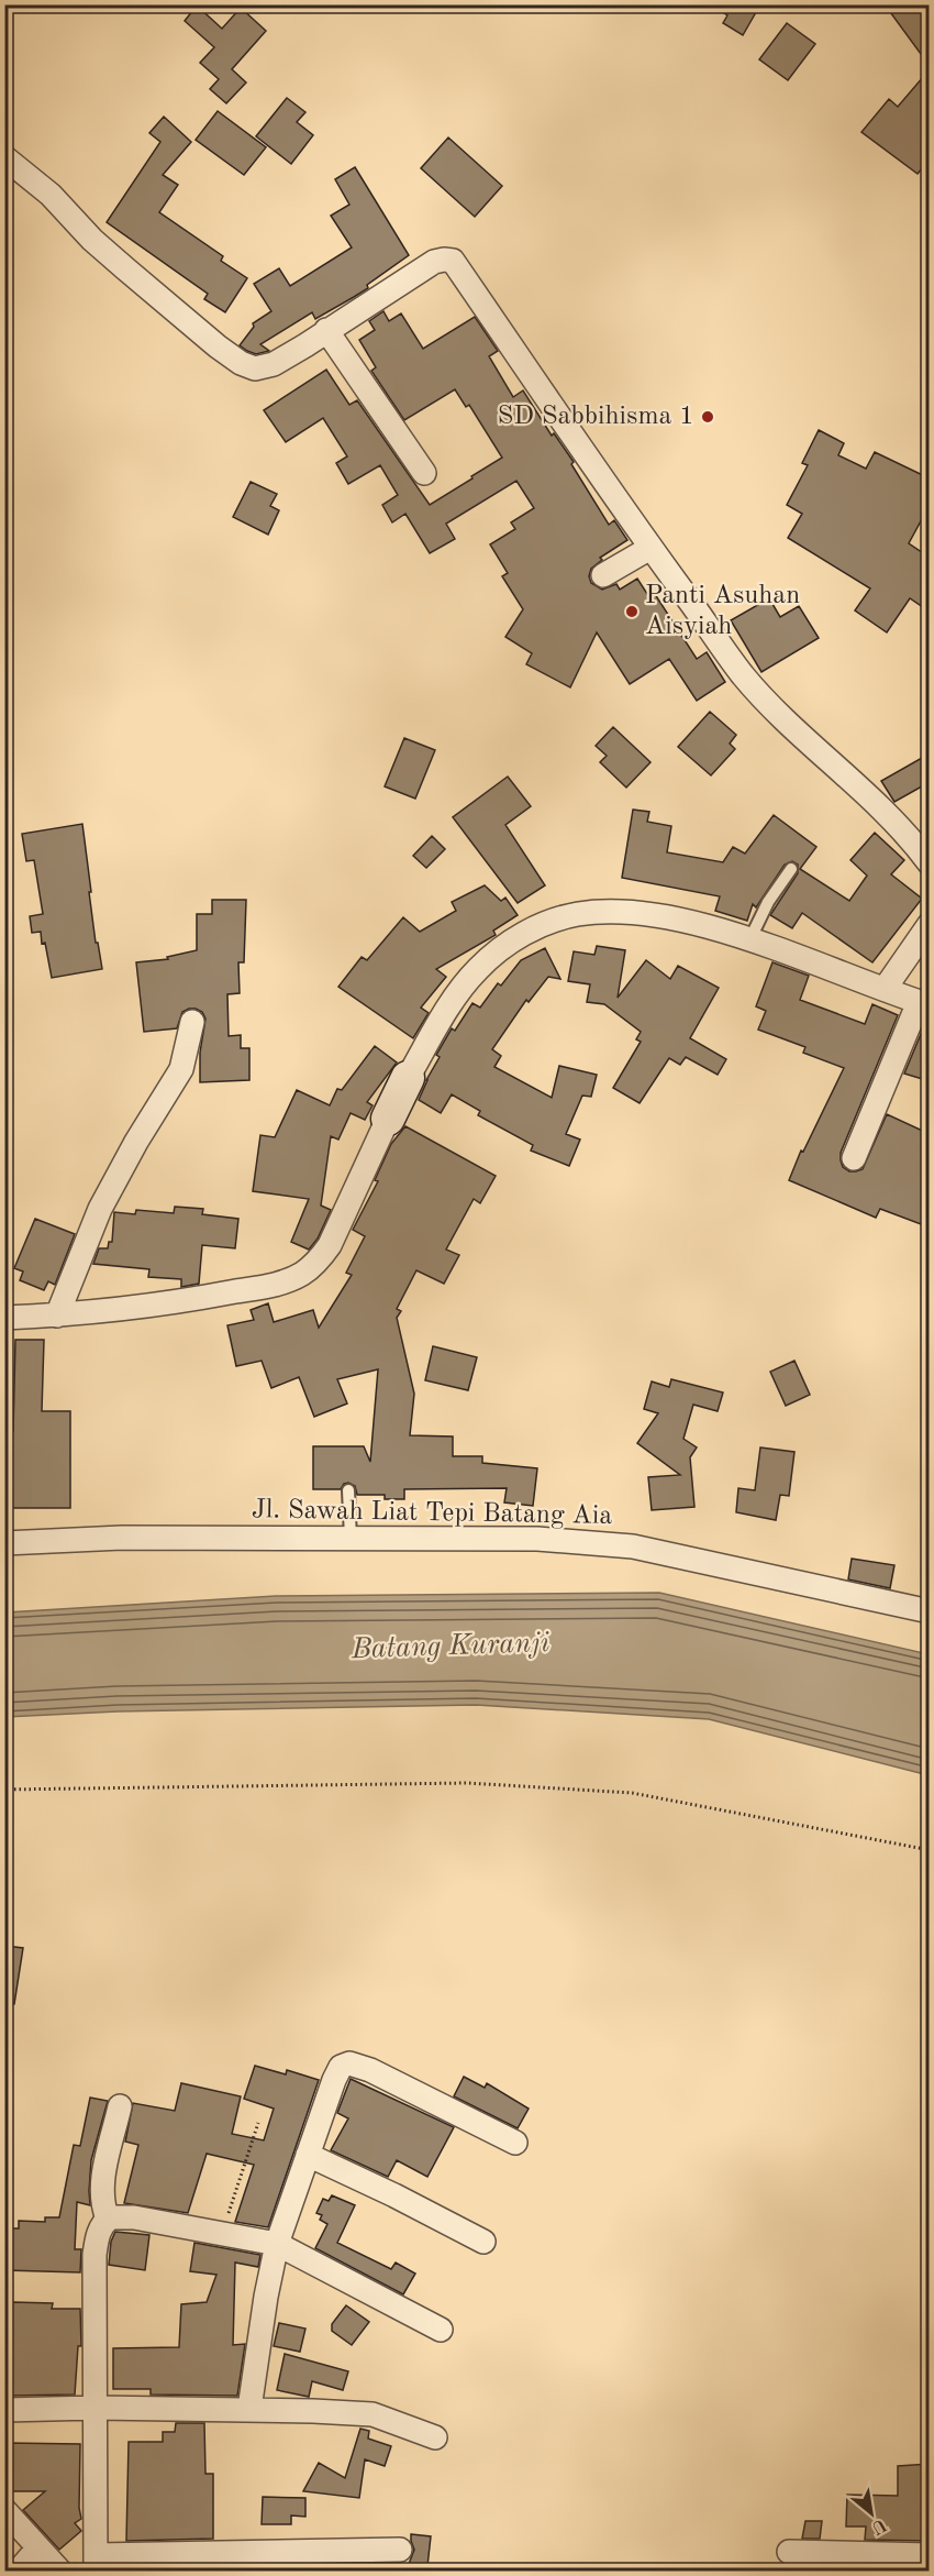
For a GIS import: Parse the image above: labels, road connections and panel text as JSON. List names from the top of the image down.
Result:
{
  "streets": {
    "street": ["Jl. Sawah Liat Tepi Batang Aia"]
  },
  "water": ["Batang Kuranji"],
  "places": ["SD Sabbihisma 1", "Panti Asuhan Aisyiah"],
  "north": "bottom right"
}
